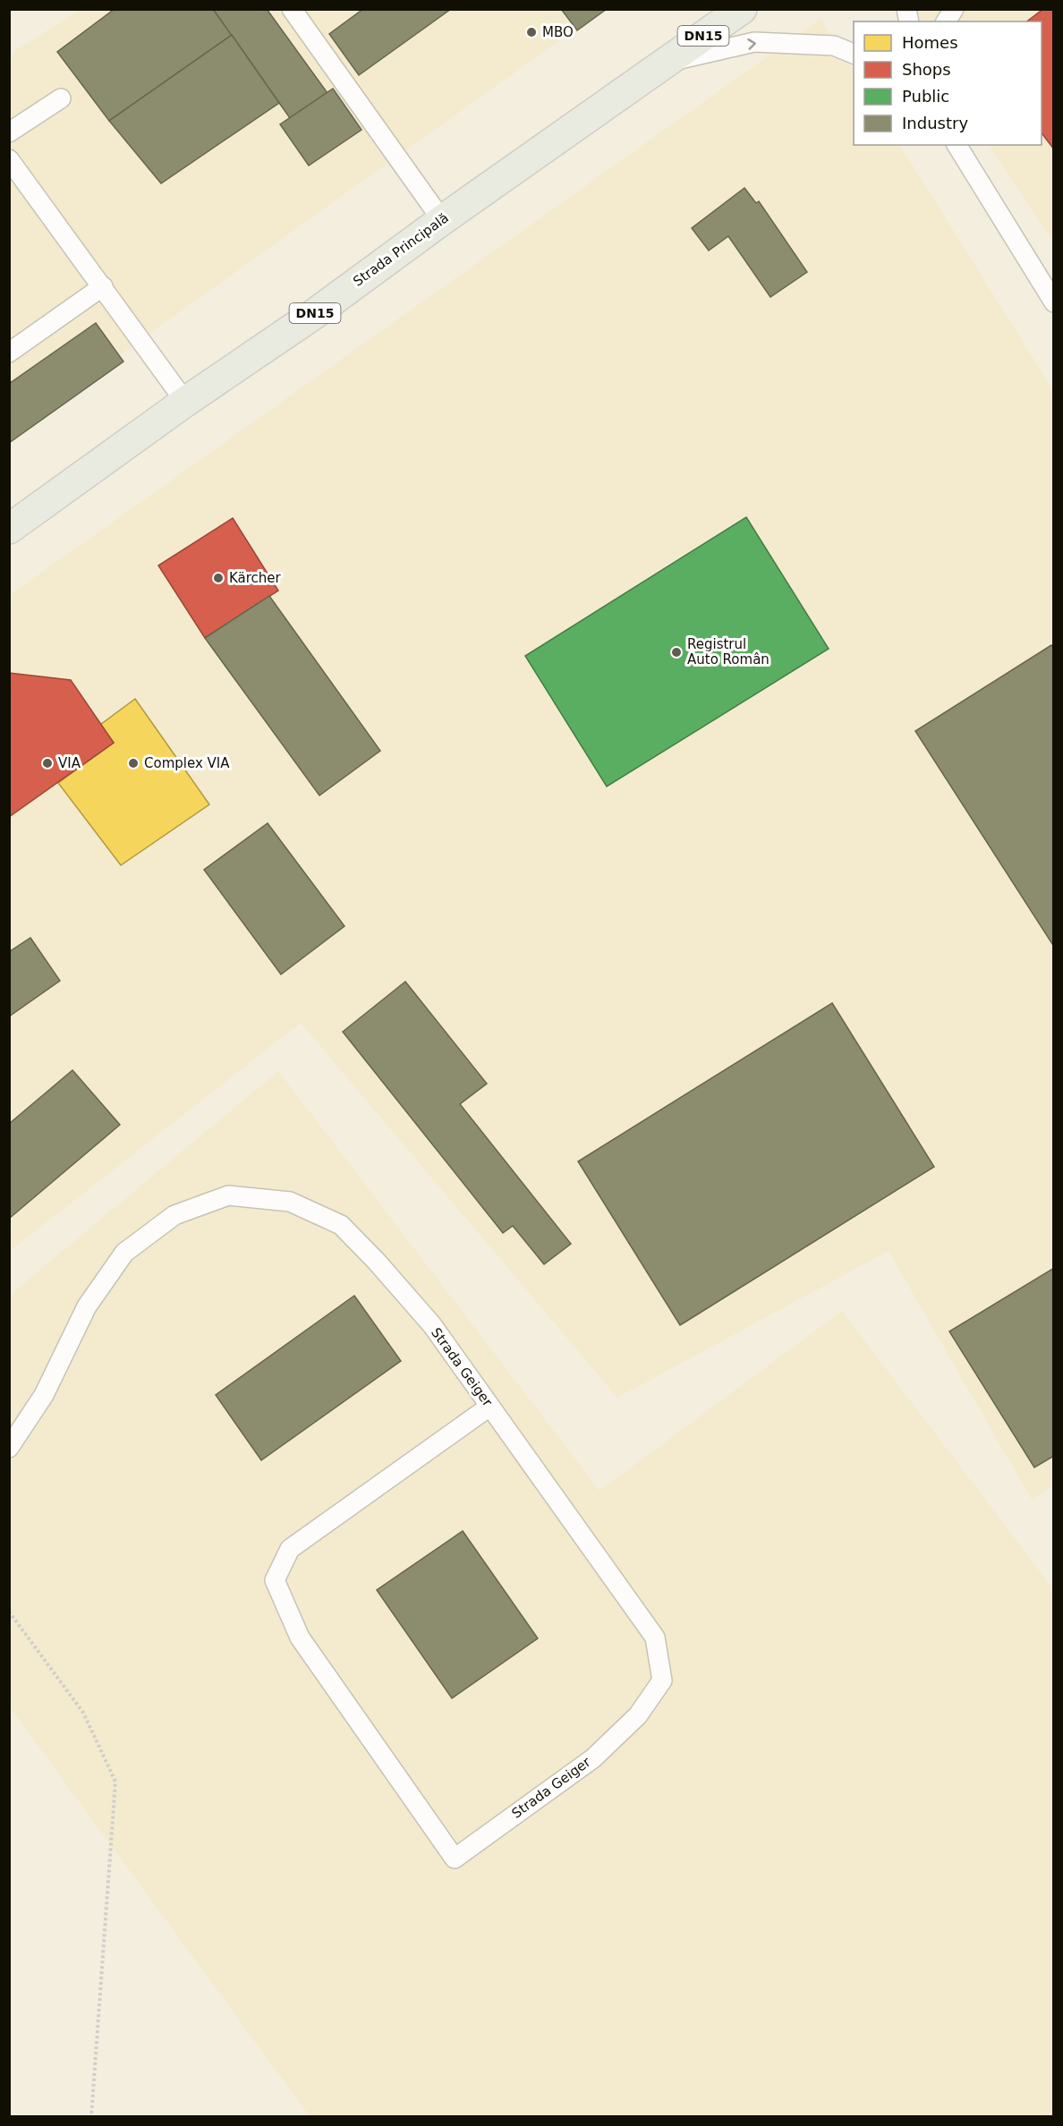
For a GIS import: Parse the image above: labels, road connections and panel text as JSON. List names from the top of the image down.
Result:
{
  "streets": {
    "main road": ["DN15", "Strada Principală"],
    "lane": ["Strada Geiger"]
  },
  "places": [
    "MBO",
    "Kärcher",
    "Registrul Auto Român",
    "VIA",
    "Complex VIA"
  ],
  "legend": [
    "Homes",
    "Shops",
    "Public",
    "Industry"
  ]
}
